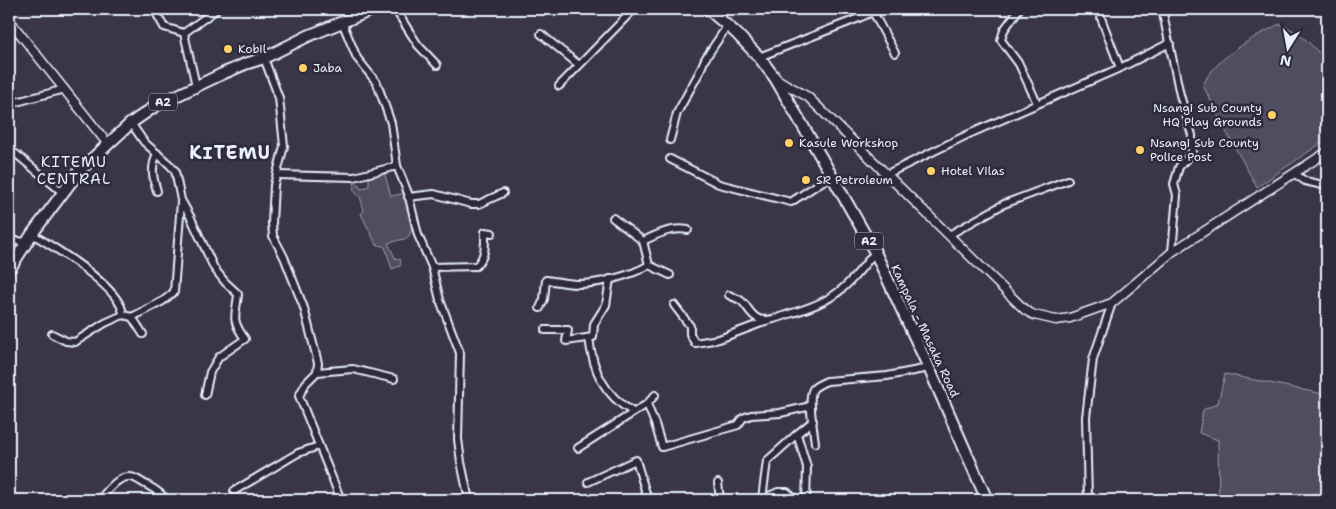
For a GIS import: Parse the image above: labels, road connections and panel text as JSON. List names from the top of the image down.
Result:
{
  "streets": {
    "main road": ["A2", "Kampala - Masaka Road"]
  },
  "districts": ["KITEMU", "KITEMU CENTRAL"],
  "places": [
    "Kobil",
    "Jaba",
    "Nsangi Sub County HQ Play Grounds",
    "Kasule Workshop",
    "Nsangi Sub County Police Post",
    "Hotel Vilas",
    "SR Petroleum"
  ],
  "north": "bottom"
}
